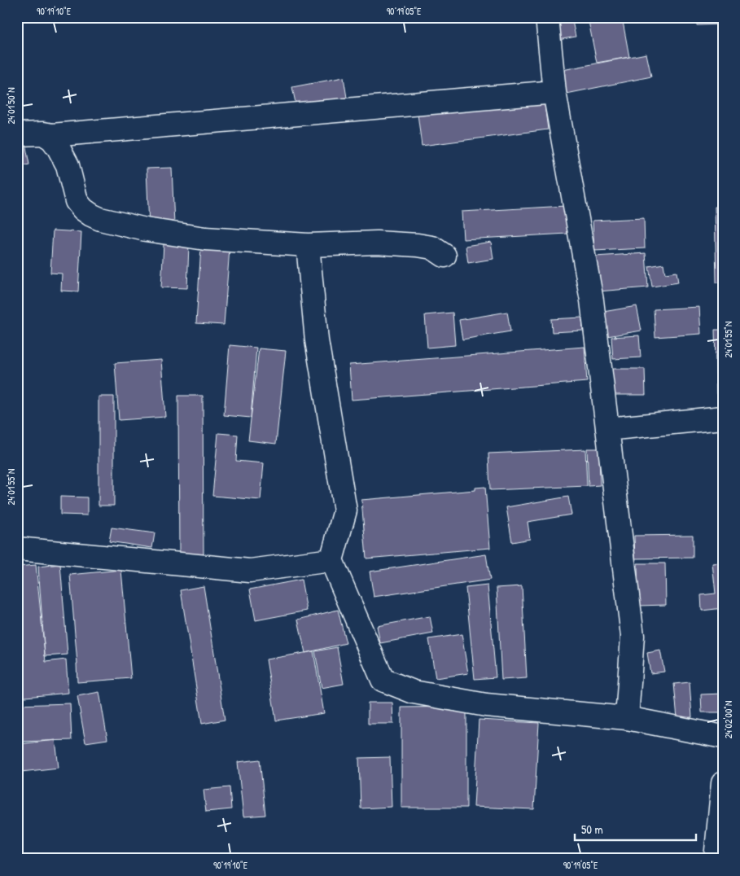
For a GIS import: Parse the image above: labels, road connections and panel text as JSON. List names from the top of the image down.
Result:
{
  "scale_bar": "50 m",
  "coordinates": [
    "90°19'10\"E",
    "90°19'05\"E",
    "24°01'50\"N",
    "24°01'55\"N",
    "24°02'00\"N"
  ]
}
